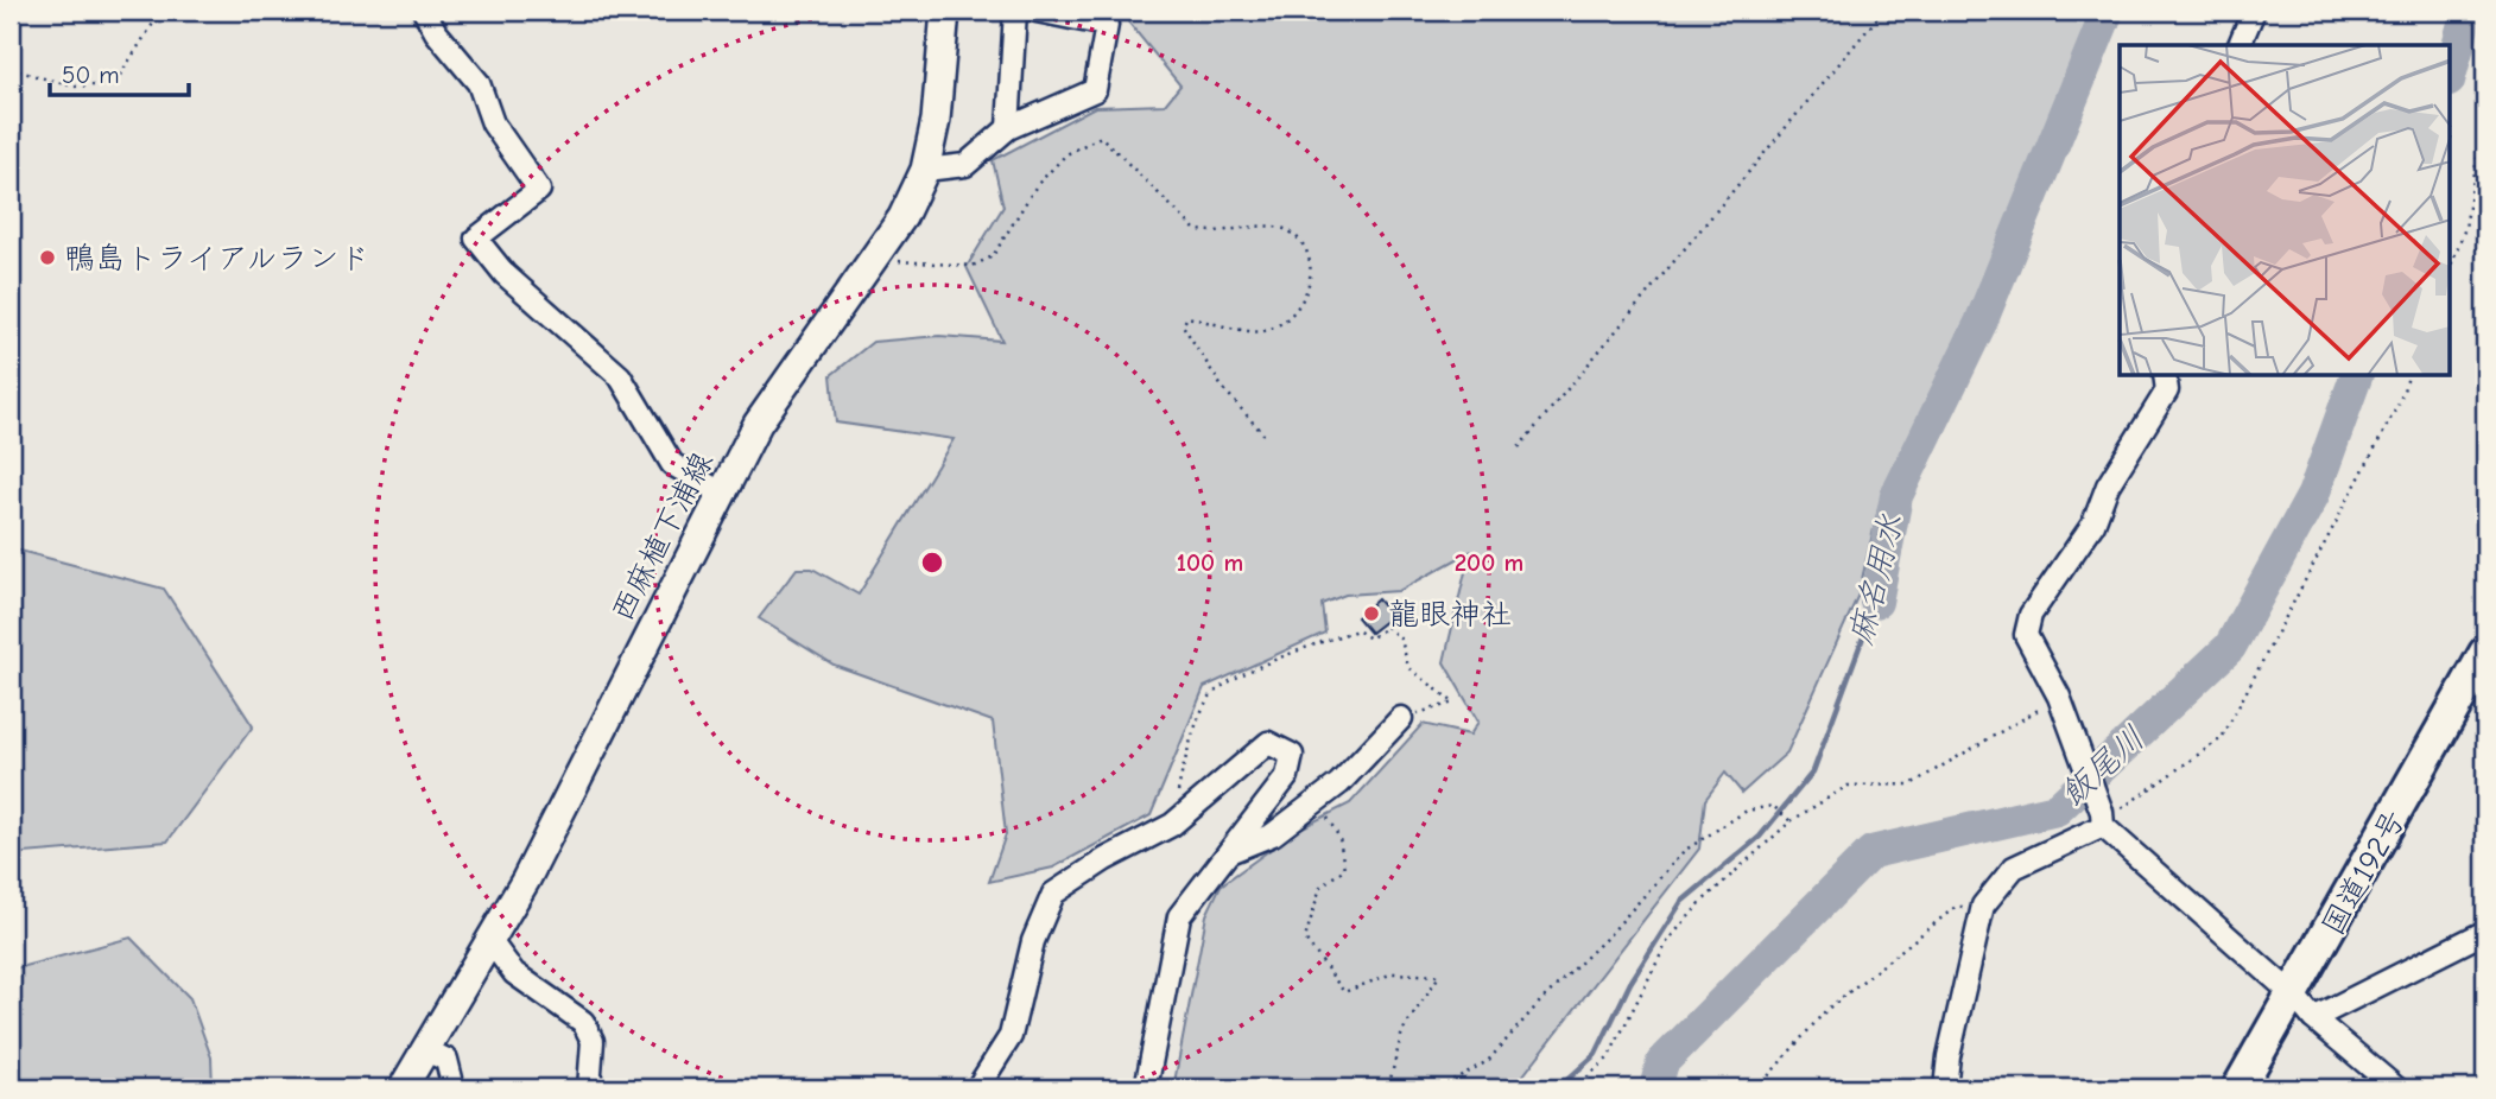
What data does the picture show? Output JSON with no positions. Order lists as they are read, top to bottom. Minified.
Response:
{"streets":{"highway":["国道192号"],"main road":["西麻植下浦線"]},"water":["麻名用水","飯尾川"],"places":["鴨島トライアルランド","龍眼神社"],"scale_bar":"50 m","rings":["100 m","200 m"]}
